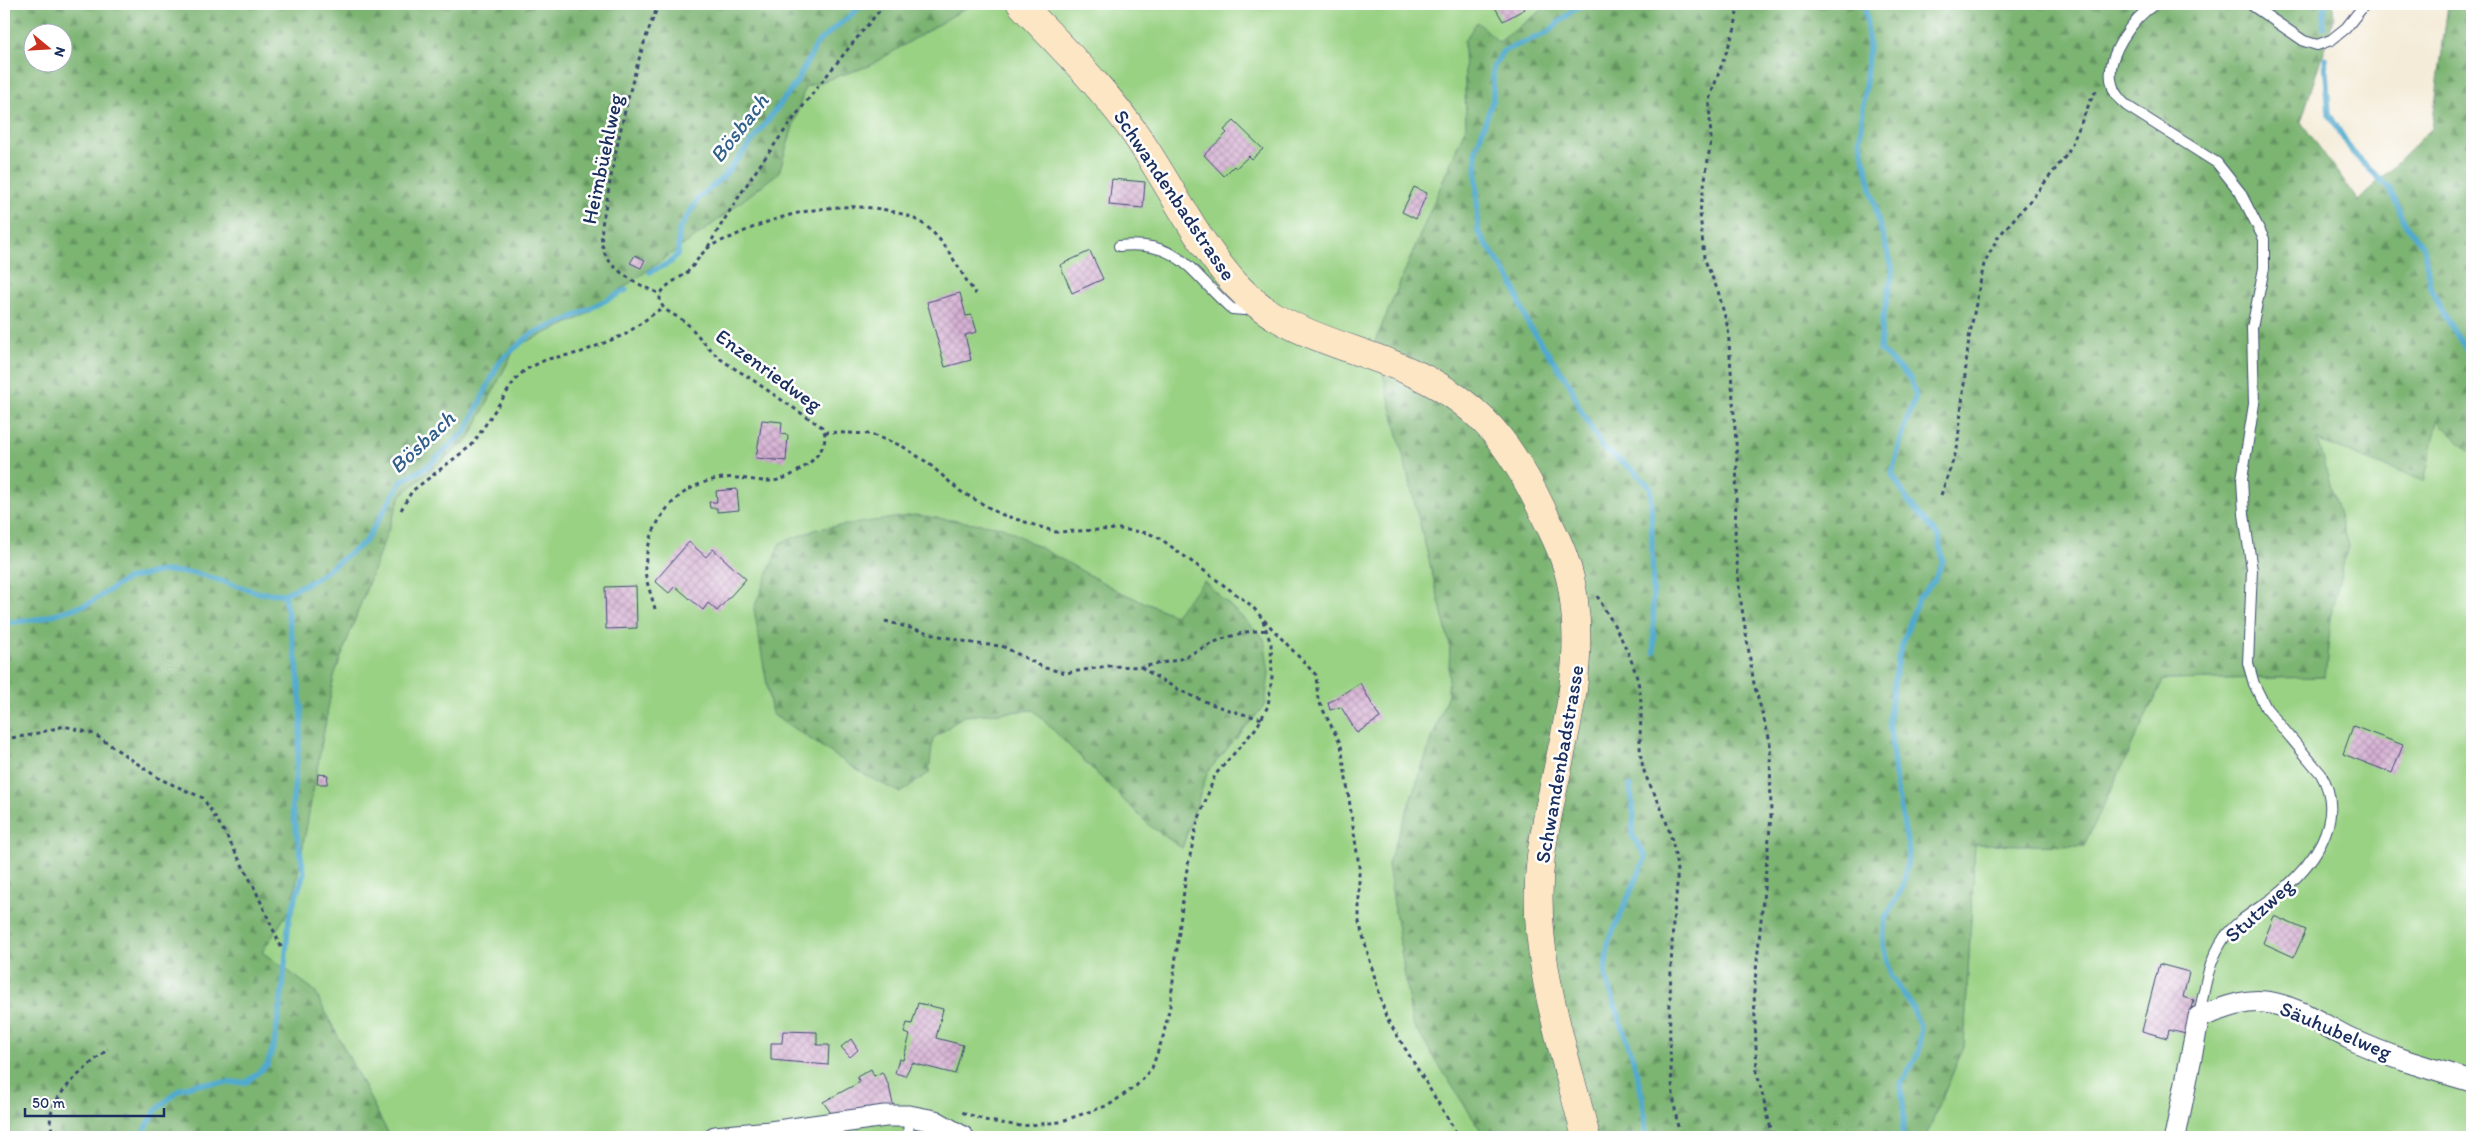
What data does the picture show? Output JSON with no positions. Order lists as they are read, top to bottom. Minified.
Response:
{"streets":{"street":["Schwandenbadstrasse","Stutzweg","Säuhubelweg"],"path":["Heimbüehlweg","Enzenriedweg"]},"crossings":[["Stutzweg","Säuhubelweg"]],"water":["Bösbach"],"scale_bar":"50 m","north":"right"}
